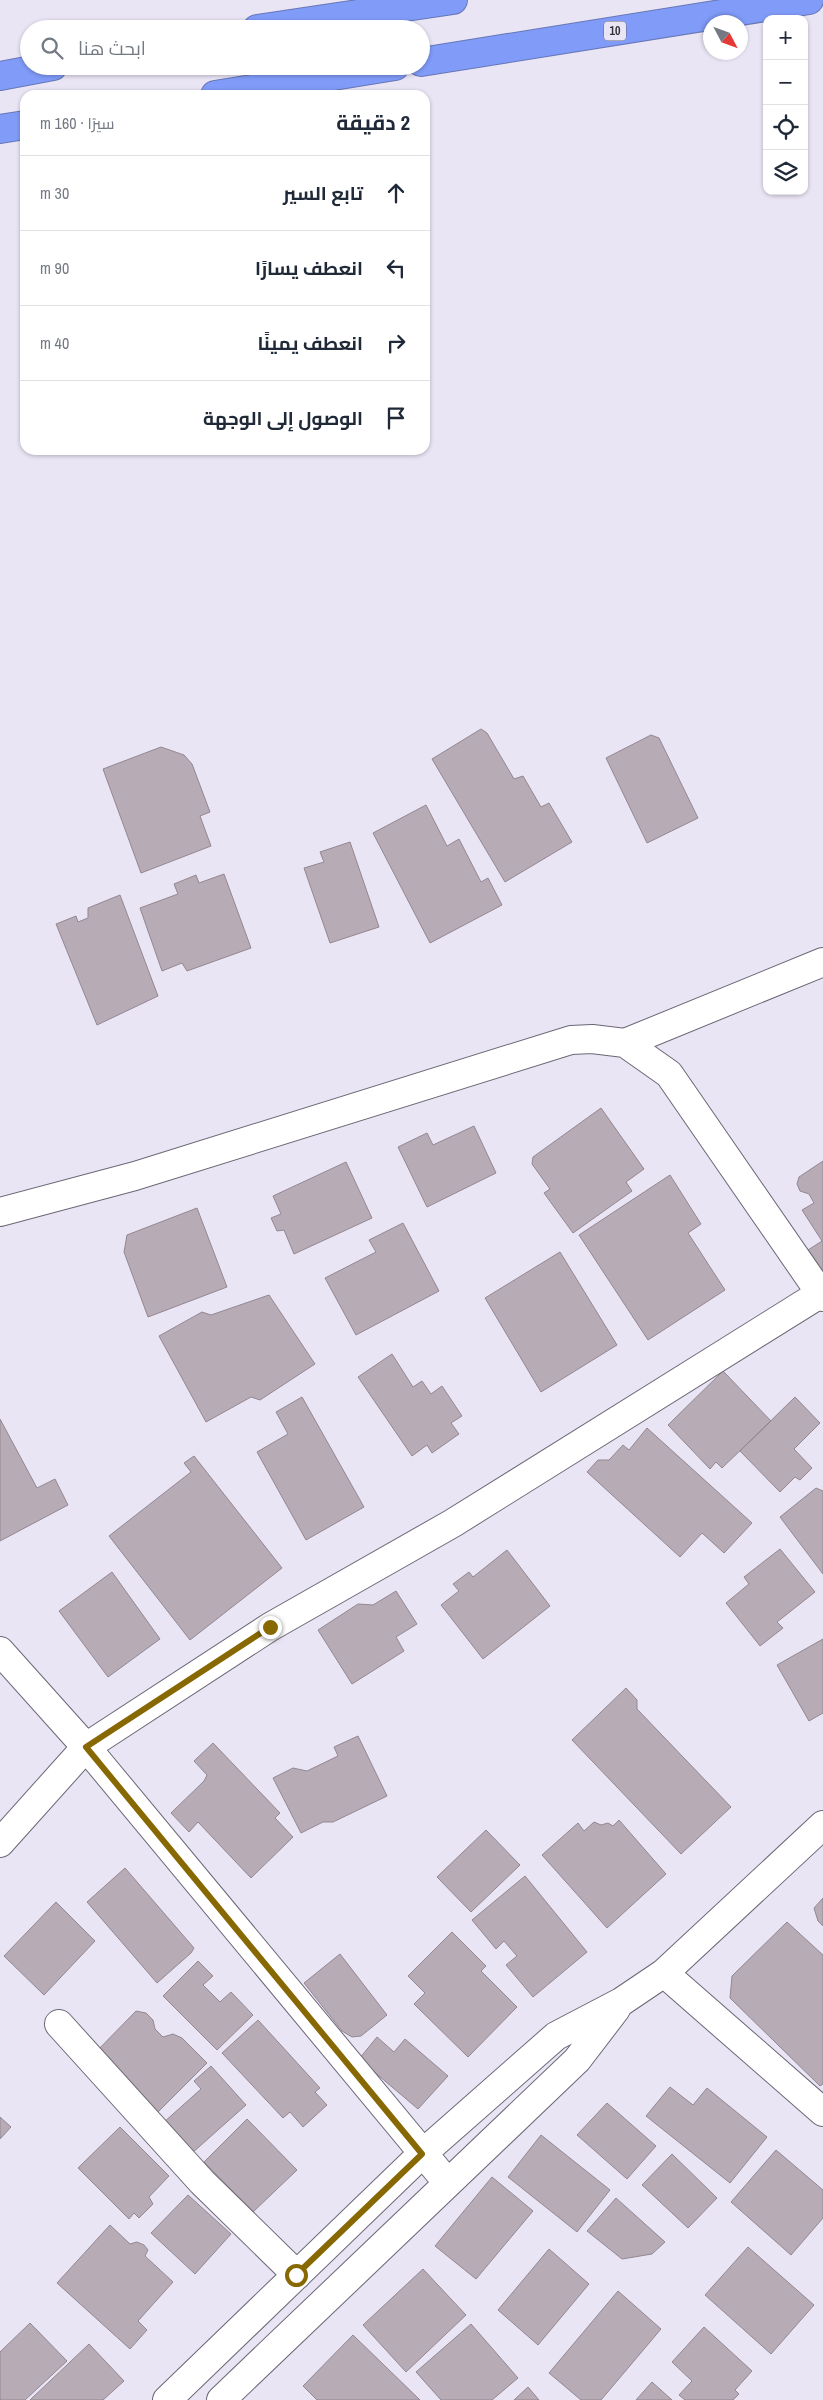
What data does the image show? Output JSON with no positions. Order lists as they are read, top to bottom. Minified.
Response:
{"streets":{"highway":["10"]},"north":"bottom right","page":{"map_buttons":["+","−"],"search":"ابحث هنا","heading":["2 دقيقة","سيرًا · 160 m"],"list":[["تابع السير","30 m"],["انعطف يسارًا","90 m"],["انعطف يمينًا","40 m"],"الوصول إلى الوجهة"]}}
